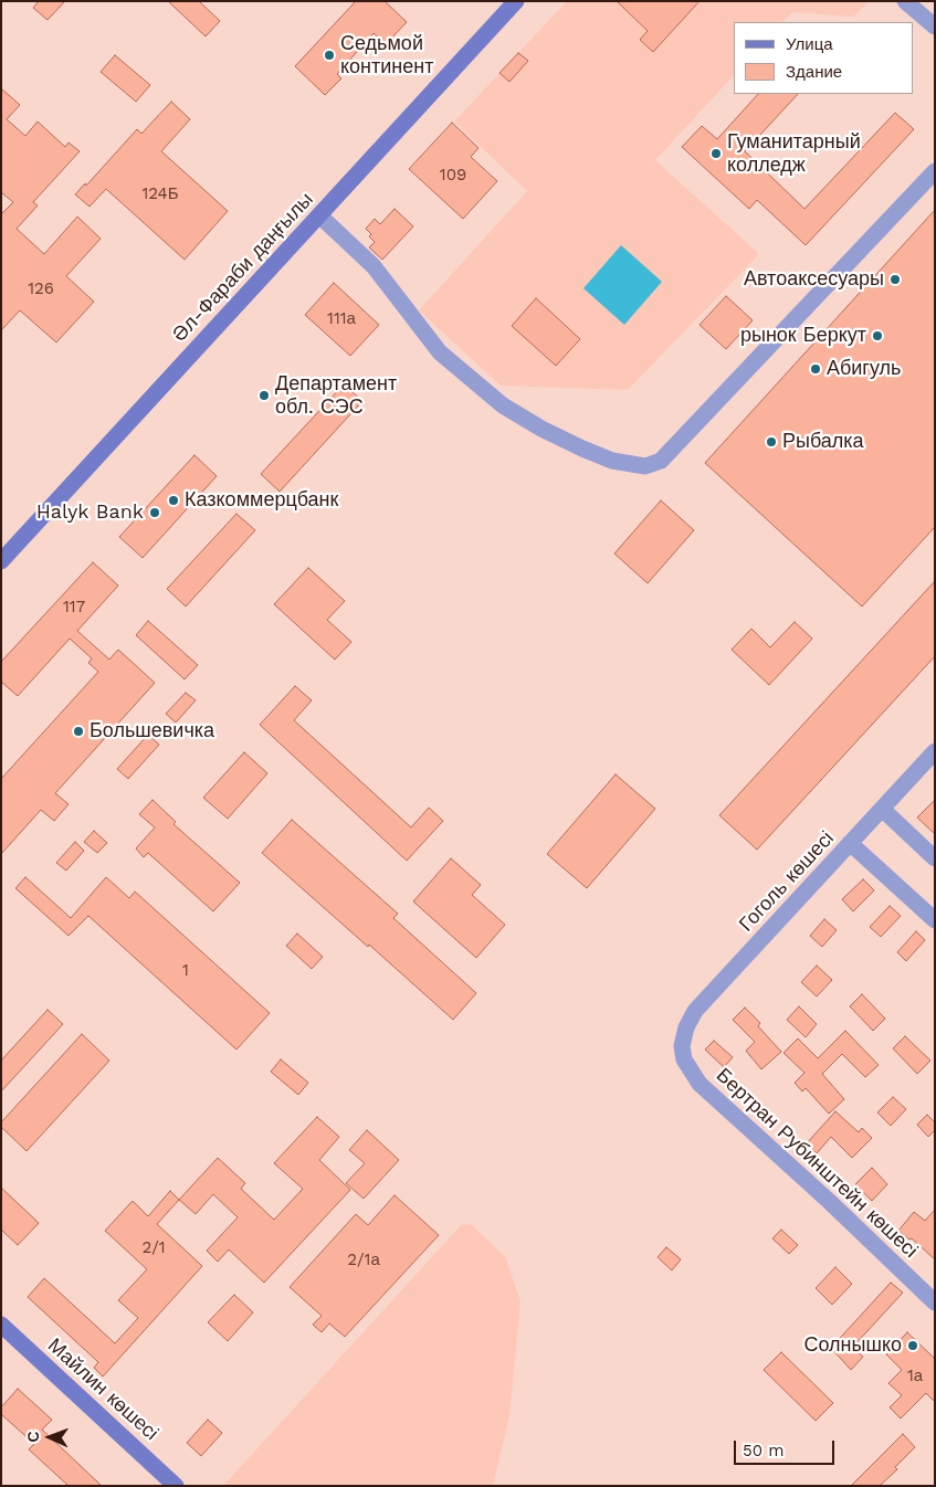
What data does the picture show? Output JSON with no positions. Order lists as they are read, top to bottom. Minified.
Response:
{"streets":{"main road":["Әл-Фараби даңғылы","Майлин көшесі"],"street":["Гоголь көшесі","Бертран Рубинштейн көшесі"]},"crossings":[["Гоголь көшесі","Бертран Рубинштейн көшесі"]],"places":["Седьмой континент","Гуманитарный колледж","Автоаксесуары","рынок Беркут","Абигуль","Департамент обл. СЭС","Рыбалка","Казкоммерцбанк","Halyk Bank","Большевичка","Солнышко"],"house_numbers":["109","124Б","126","111а","117","1","2/1","2/1а","1а"],"legend":["Улица","Здание"],"scale_bar":"50 m","north":"left"}
